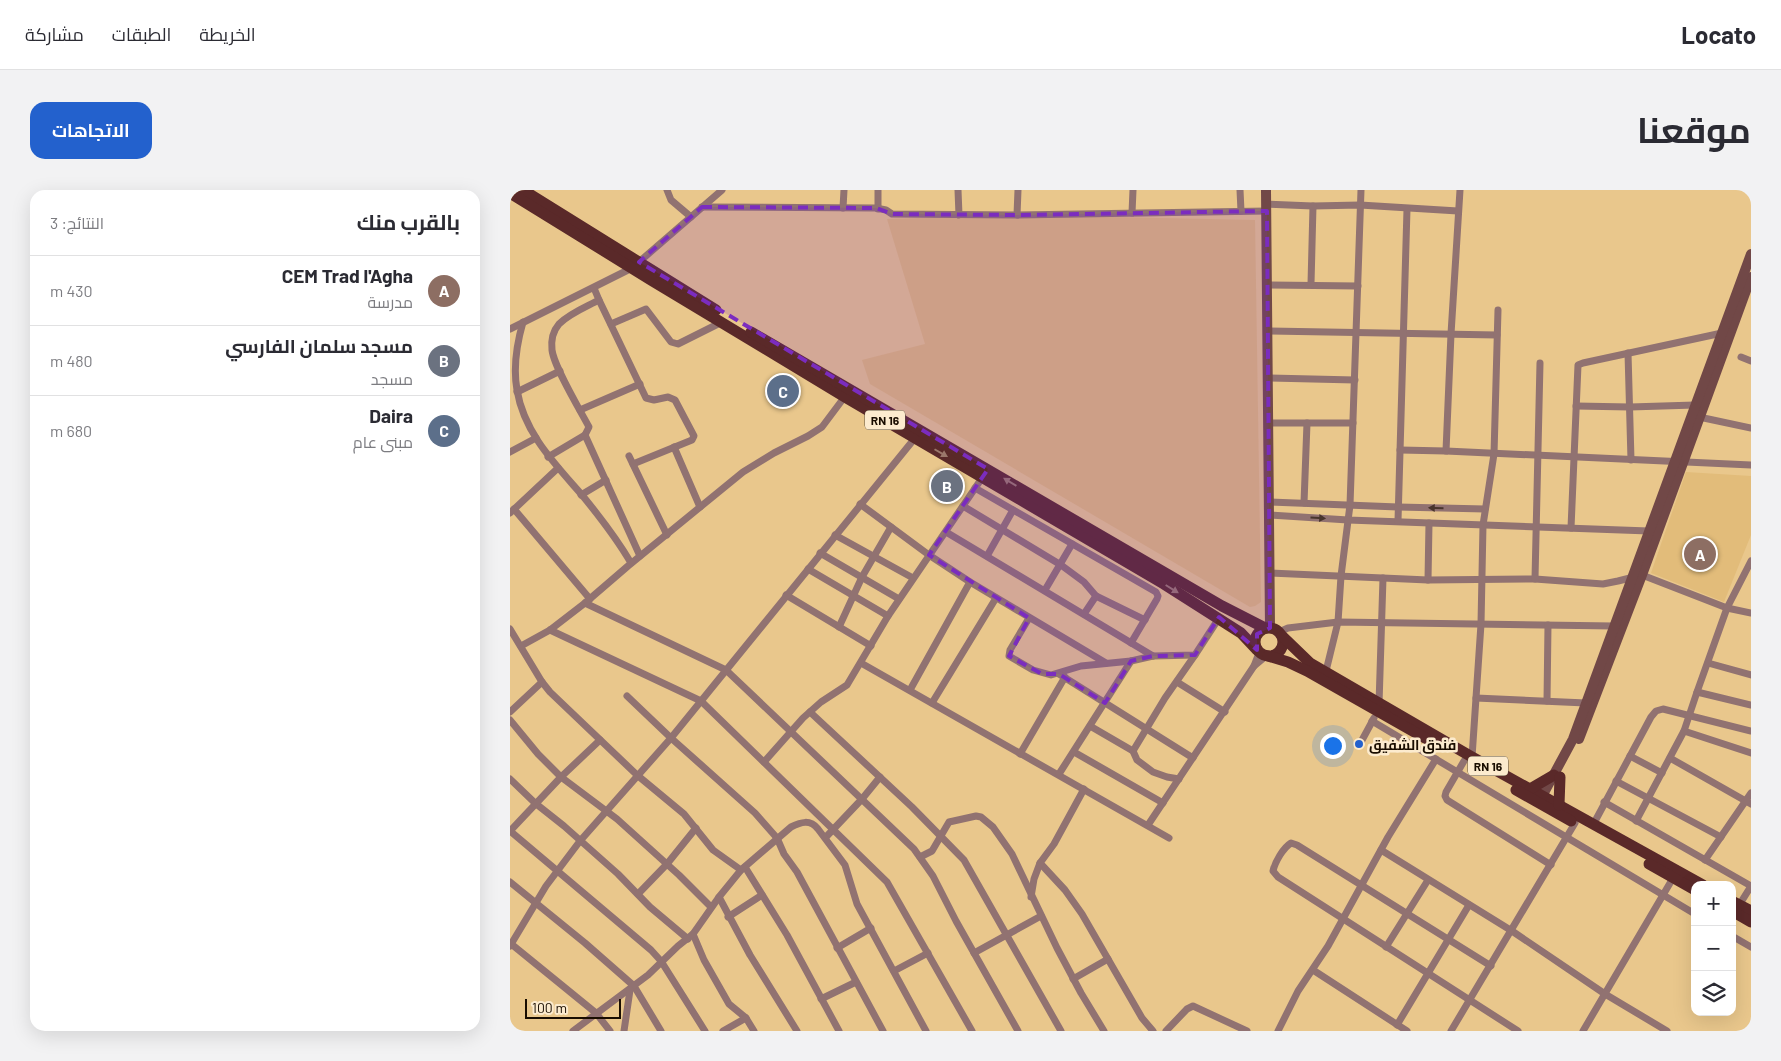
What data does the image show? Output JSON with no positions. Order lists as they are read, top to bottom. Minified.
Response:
{"streets":{"main road":["RN 16"]},"places":["فندق الشفيق"],"scale_bar":"100 m","page":{"header":"Locato","nav":["الخريطة","الطبقات","مشاركة"],"title":"موقعنا","buttons":"الاتجاهات","heading":["بالقرب منك","النتائج: 3"],"list":[{"mark":"A","name":"CEM Trad l'Agha","note":"مدرسة","value":"430 m"},{"mark":"B","name":"مسجد سلمان الفارسي","note":"مسجد","value":"480 m"},{"mark":"C","name":"Daira","note":"مبنى عام","value":"680 m"}],"pins":["C","B","A"],"map_buttons":["+","−"],"scale":"100 m"}}
